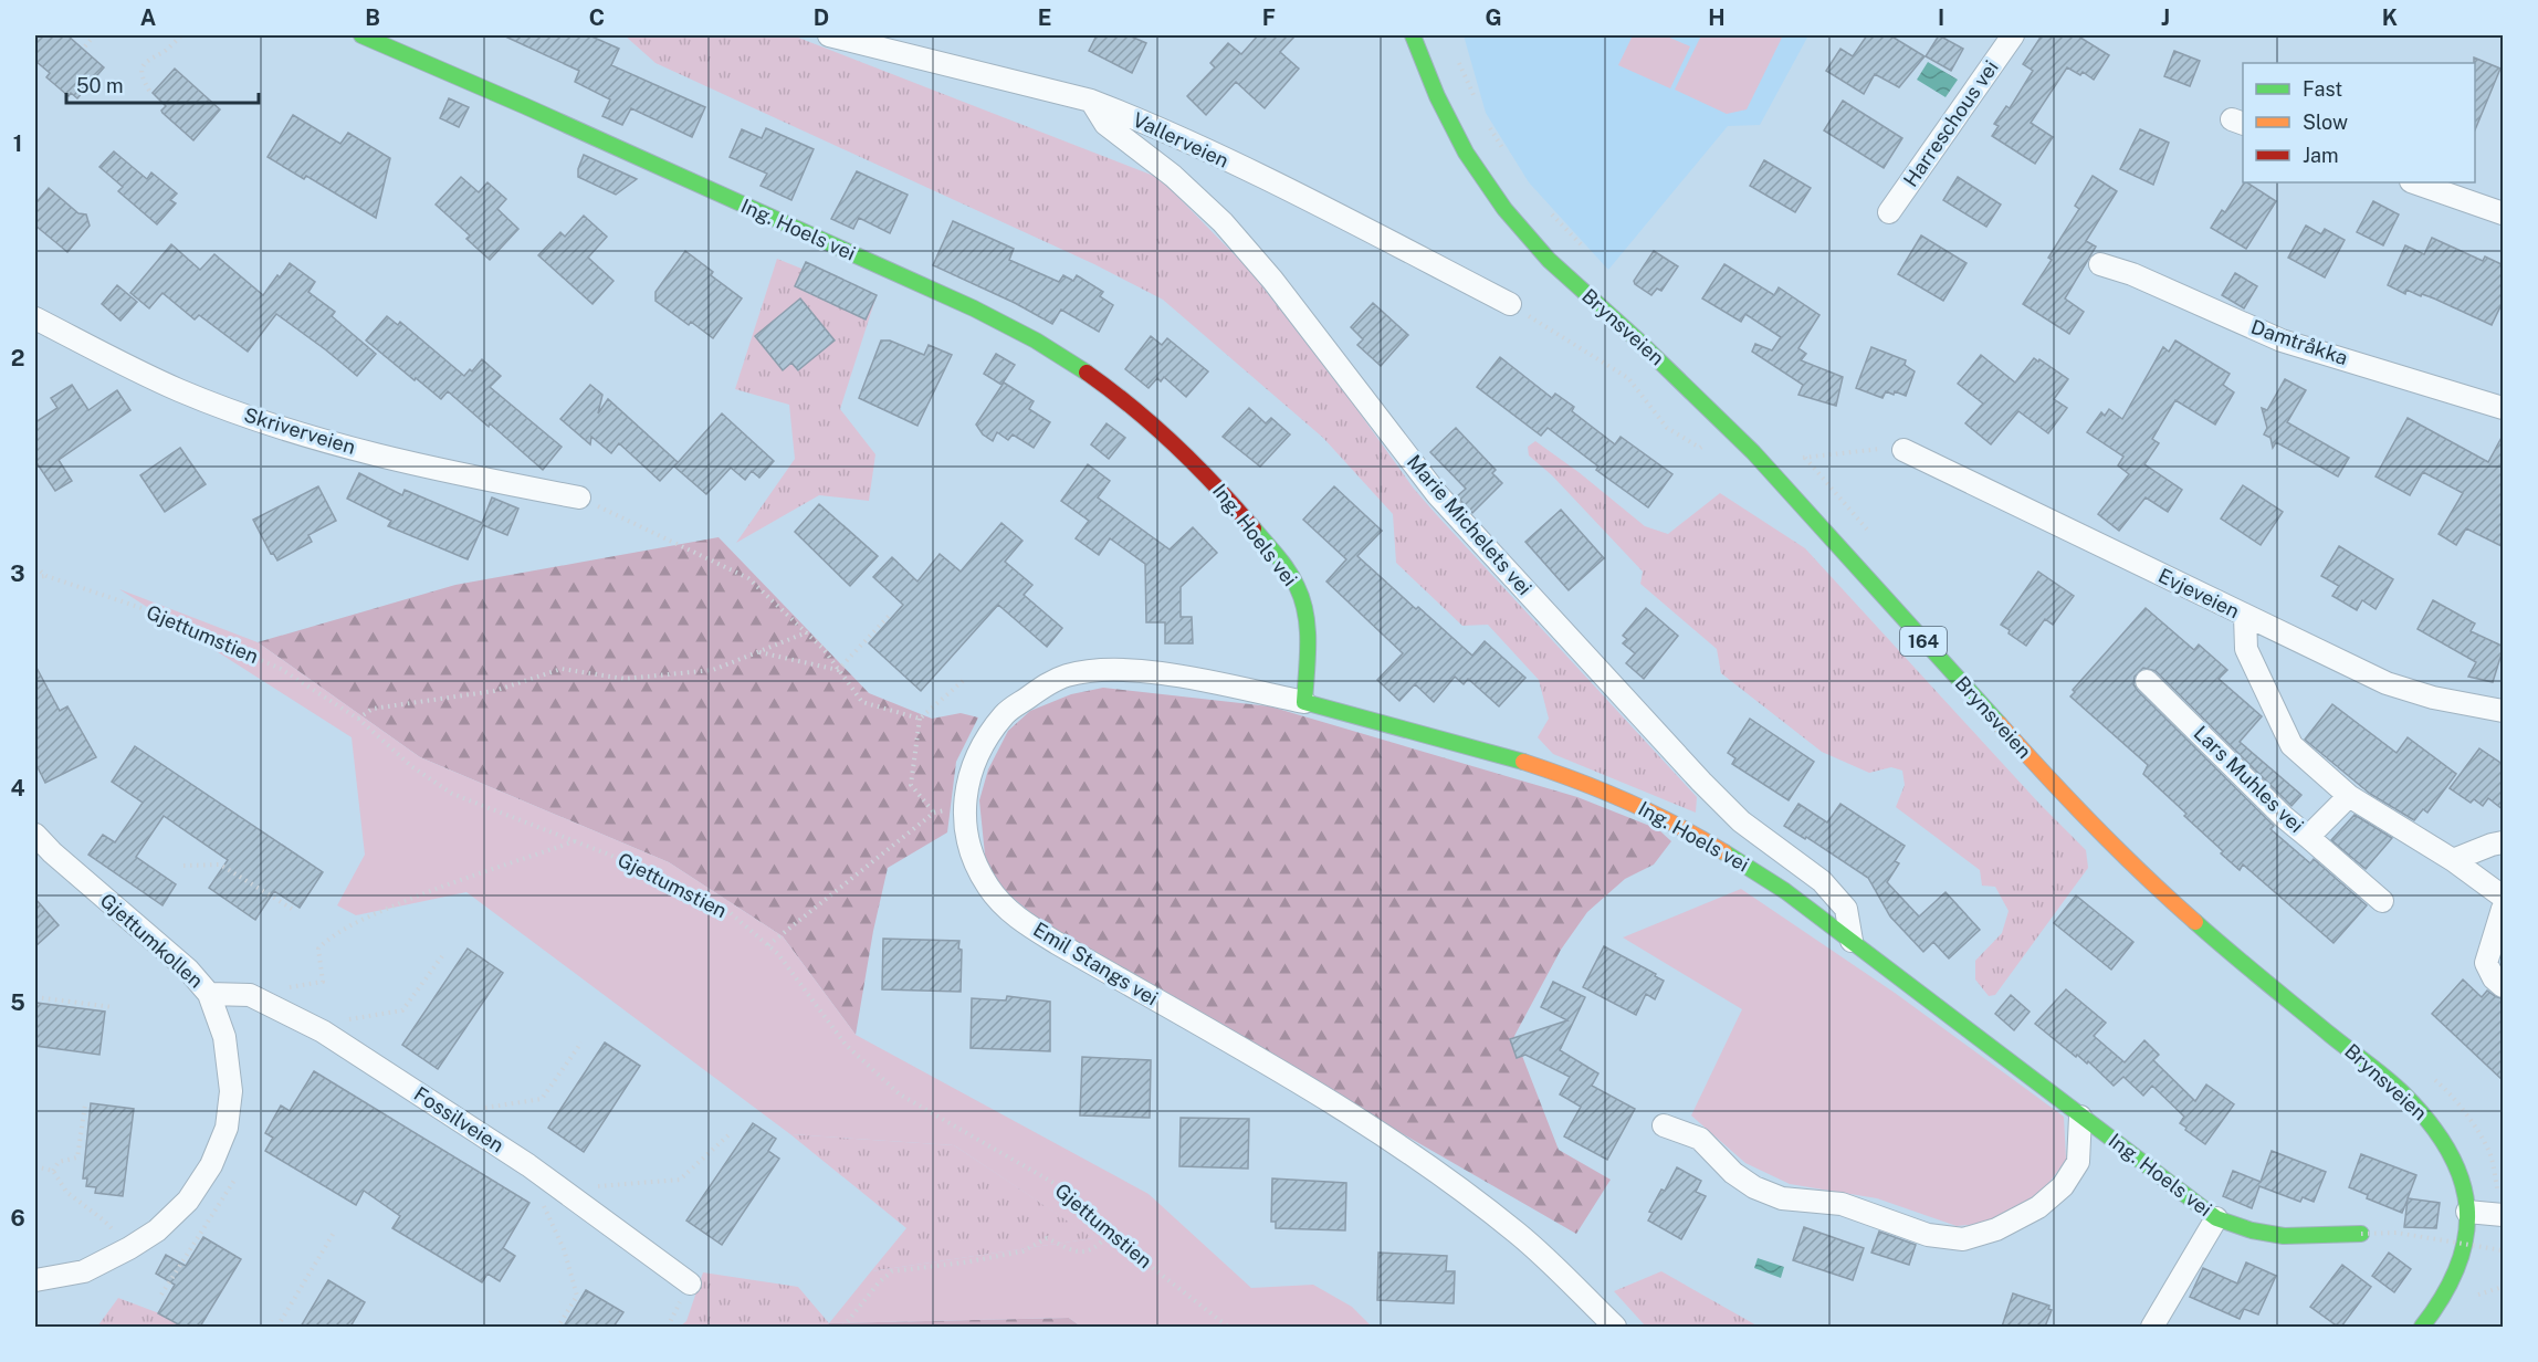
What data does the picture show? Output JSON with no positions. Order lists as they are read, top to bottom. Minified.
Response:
{"streets":{"street":["Harreschous vei","Vallerveien","Ing. Hoels vei","Brynsveien","Damtråkka","Skriverveien","Marie Michelets vei","Evjeveien","164","Lars Muhles vei","Gjettumkollen","Emil Stangs vei","Fossilveien"],"path":["Gjettumstien"]},"crossings":[["Vallerveien","Marie Michelets vei"],["Ing. Hoels vei","Marie Michelets vei"],["Ing. Hoels vei","Emil Stangs vei"],["Gjettumkollen","Fossilveien"]],"legend":["Fast","Slow","Jam"],"scale_bar":"50 m","grid":{"columns":["A","B","C","D","E","F","G","H","I","J","K"],"rows":["1","2","3","4","5","6"]}}
